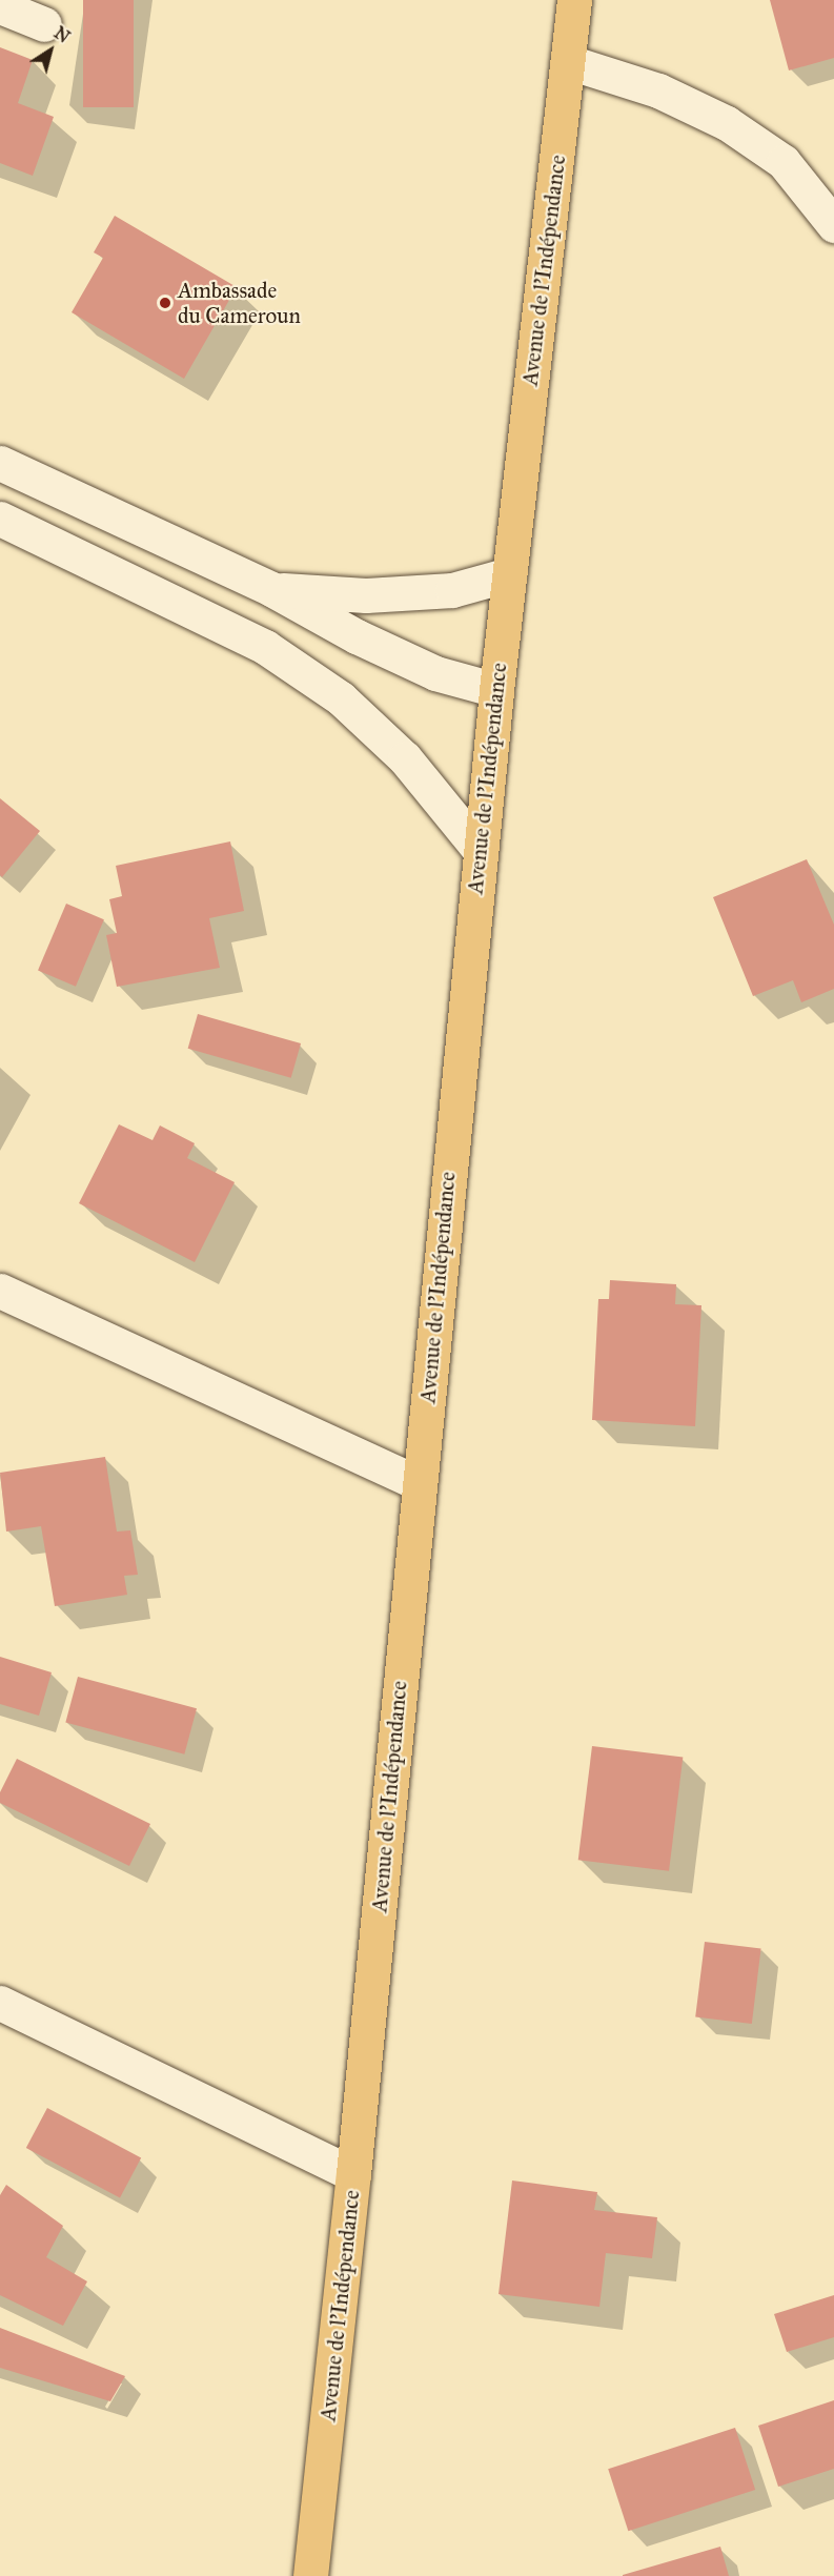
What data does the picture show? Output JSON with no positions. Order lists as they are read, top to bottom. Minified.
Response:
{"streets":{"main road":["Avenue de l'Indépendance"]},"places":["Ambassade du Cameroun"],"north":"top right"}
